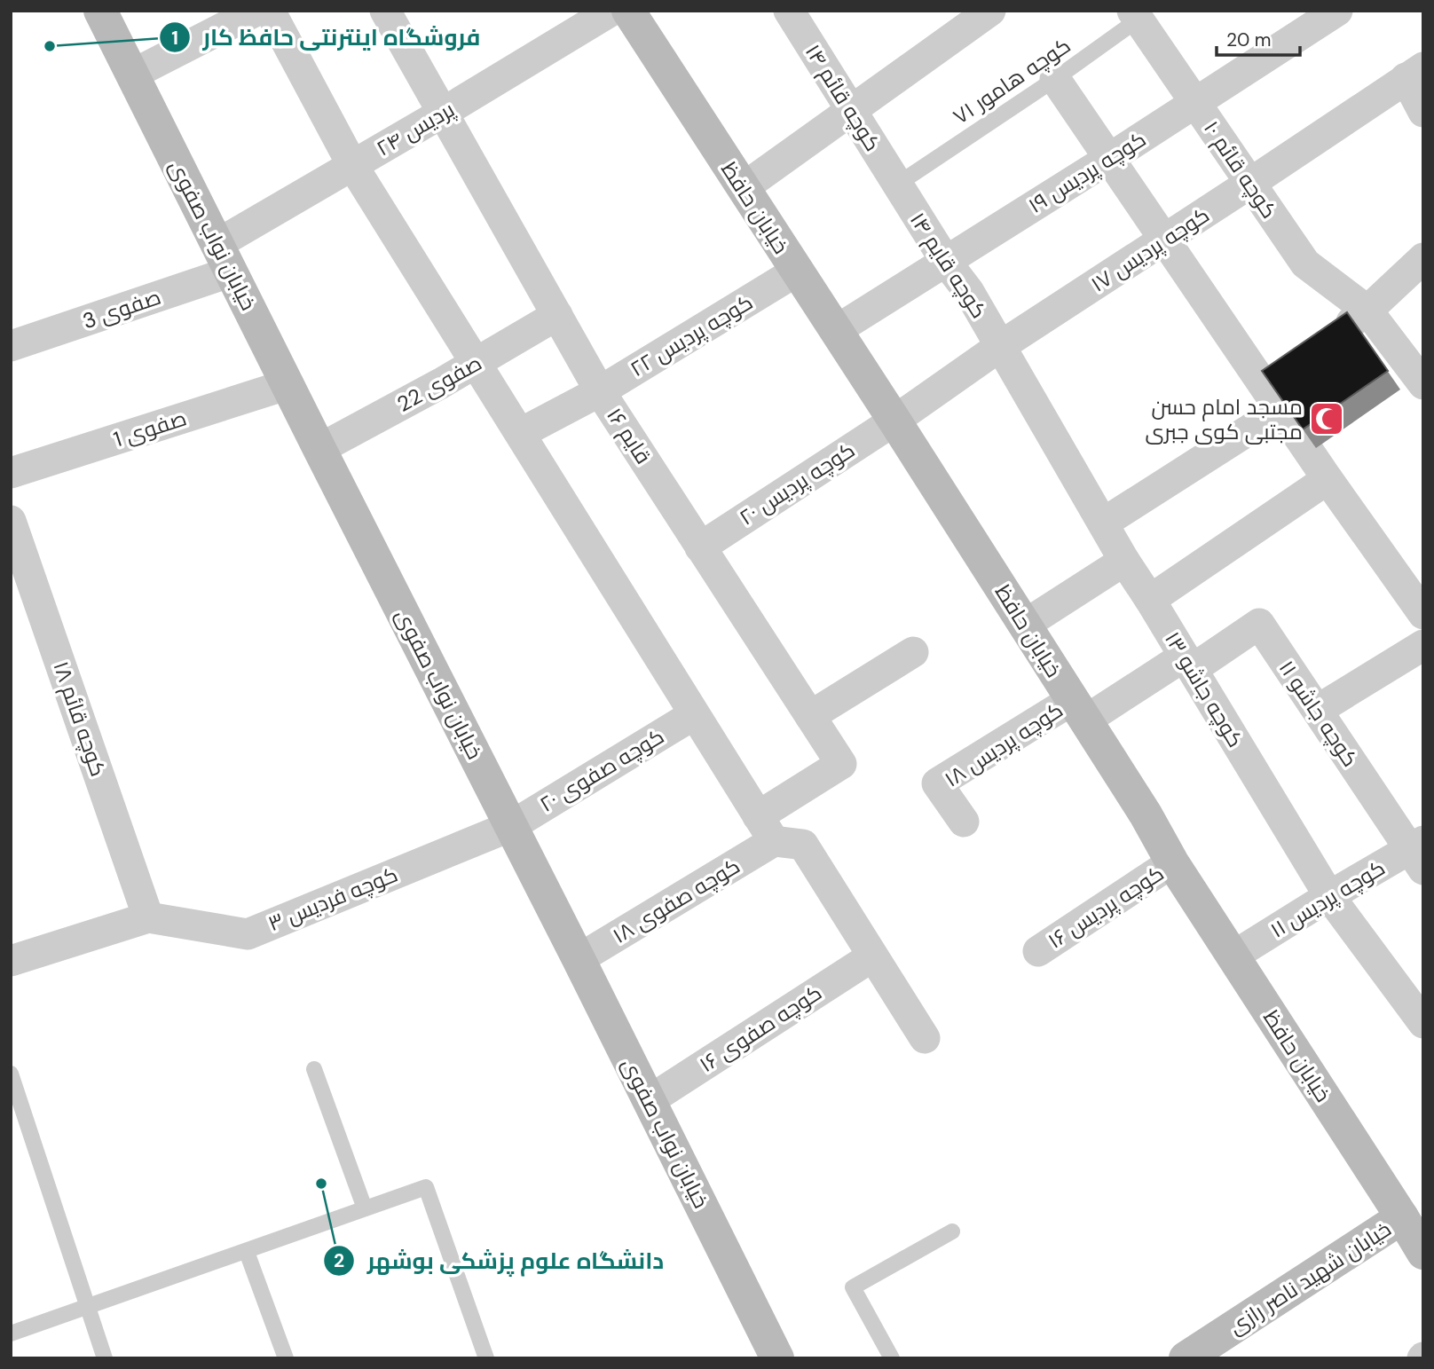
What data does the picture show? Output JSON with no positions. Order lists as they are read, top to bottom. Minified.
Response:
{"streets":{"street":["کوچه قائم ۱۴","پردیس ۲۴","کوچه قائم ۱۰","کوچه پردیس ۱۹","خیابان حافظ","خیابان نواب صفوی","کوچه پردیس ۱۷","کوچه قایم ۱۴","صفوی 3","کوچه پردیس ۲۲","صفوی 22","صفوی 1","قایم ۱۶","کوچه پردیس ۲۰","کوچه جاشو ۱۳","کوچه جاشو ۱۱","کوچه قائم ۱۸","کوچه پردیس ۱۸","کوچه صفوی ۲۰","کوچه فردیس ۳","کوچه پردیس ۱۱","کوچه صفوی ۱۸","کوچه پردیس ۱۶","کوچه صفوی ۱۶","خیابان شهید ناصر رازی"],"lane":["کوچه هامور ۷۱"]},"crossings":[["کوچه هامور ۷۱","کوچه قائم ۱۴"],["کوچه هامور ۷۱","کوچه قائم ۱۰"],["کوچه هامور ۷۱","کوچه قایم ۱۴"],["کوچه قائم ۱۴","کوچه قایم ۱۴"],["پردیس ۲۴","خیابان نواب صفوی"],["پردیس ۲۴","صفوی 3"],["پردیس ۲۴","قایم ۱۶"],["کوچه قائم ۱۰","کوچه پردیس ۱۹"],["کوچه قائم ۱۰","کوچه پردیس ۱۷"],["کوچه پردیس ۱۹","خیابان حافظ"],["کوچه پردیس ۱۹","کوچه قایم ۱۴"],["خیابان حافظ","کوچه پردیس ۱۷"],["خیابان حافظ","کوچه پردیس ۲۲"],["خیابان حافظ","کوچه پردیس ۲۰"],["خیابان حافظ","کوچه پردیس ۱۸"],["خیابان حافظ","کوچه پردیس ۱۱"],["خیابان حافظ","کوچه پردیس ۱۶"],["خیابان حافظ","خیابان شهید ناصر رازی"],["خیابان نواب صفوی","صفوی 3"],["خیابان نواب صفوی","صفوی 22"],["خیابان نواب صفوی","صفوی 1"],["خیابان نواب صفوی","کوچه صفوی ۲۰"],["خیابان نواب صفوی","کوچه فردیس ۳"],["خیابان نواب صفوی","کوچه صفوی ۱۸"],["خیابان نواب صفوی","کوچه صفوی ۱۶"],["کوچه پردیس ۱۷","کوچه قایم ۱۴"],["کوچه پردیس ۱۷","کوچه پردیس ۲۰"],["کوچه پردیس ۱۷","کوچه جاشو ۱۳"],["کوچه قایم ۱۴","کوچه جاشو ۱۳"],["کوچه پردیس ۲۲","قایم ۱۶"],["صفوی 22","قایم ۱۶"],["قایم ۱۶","کوچه پردیس ۲۰"],["قایم ۱۶","کوچه صفوی ۱۸"],["کوچه جاشو ۱۳","کوچه جاشو ۱۱"],["کوچه جاشو ۱۳","کوچه پردیس ۱۱"],["کوچه جاشو ۱۱","کوچه پردیس ۱۱"],["کوچه قائم ۱۸","کوچه فردیس ۳"],["کوچه صفوی ۲۰","کوچه فردیس ۳"]],"places":{"other":["فروشگاه اینترنتی حافظ کار","دانشگاه علوم پزشکی بوشهر"],"mosque":["مسجد امام حسن مجتبی کوی جبری"]},"scale_bar":"20 m"}
